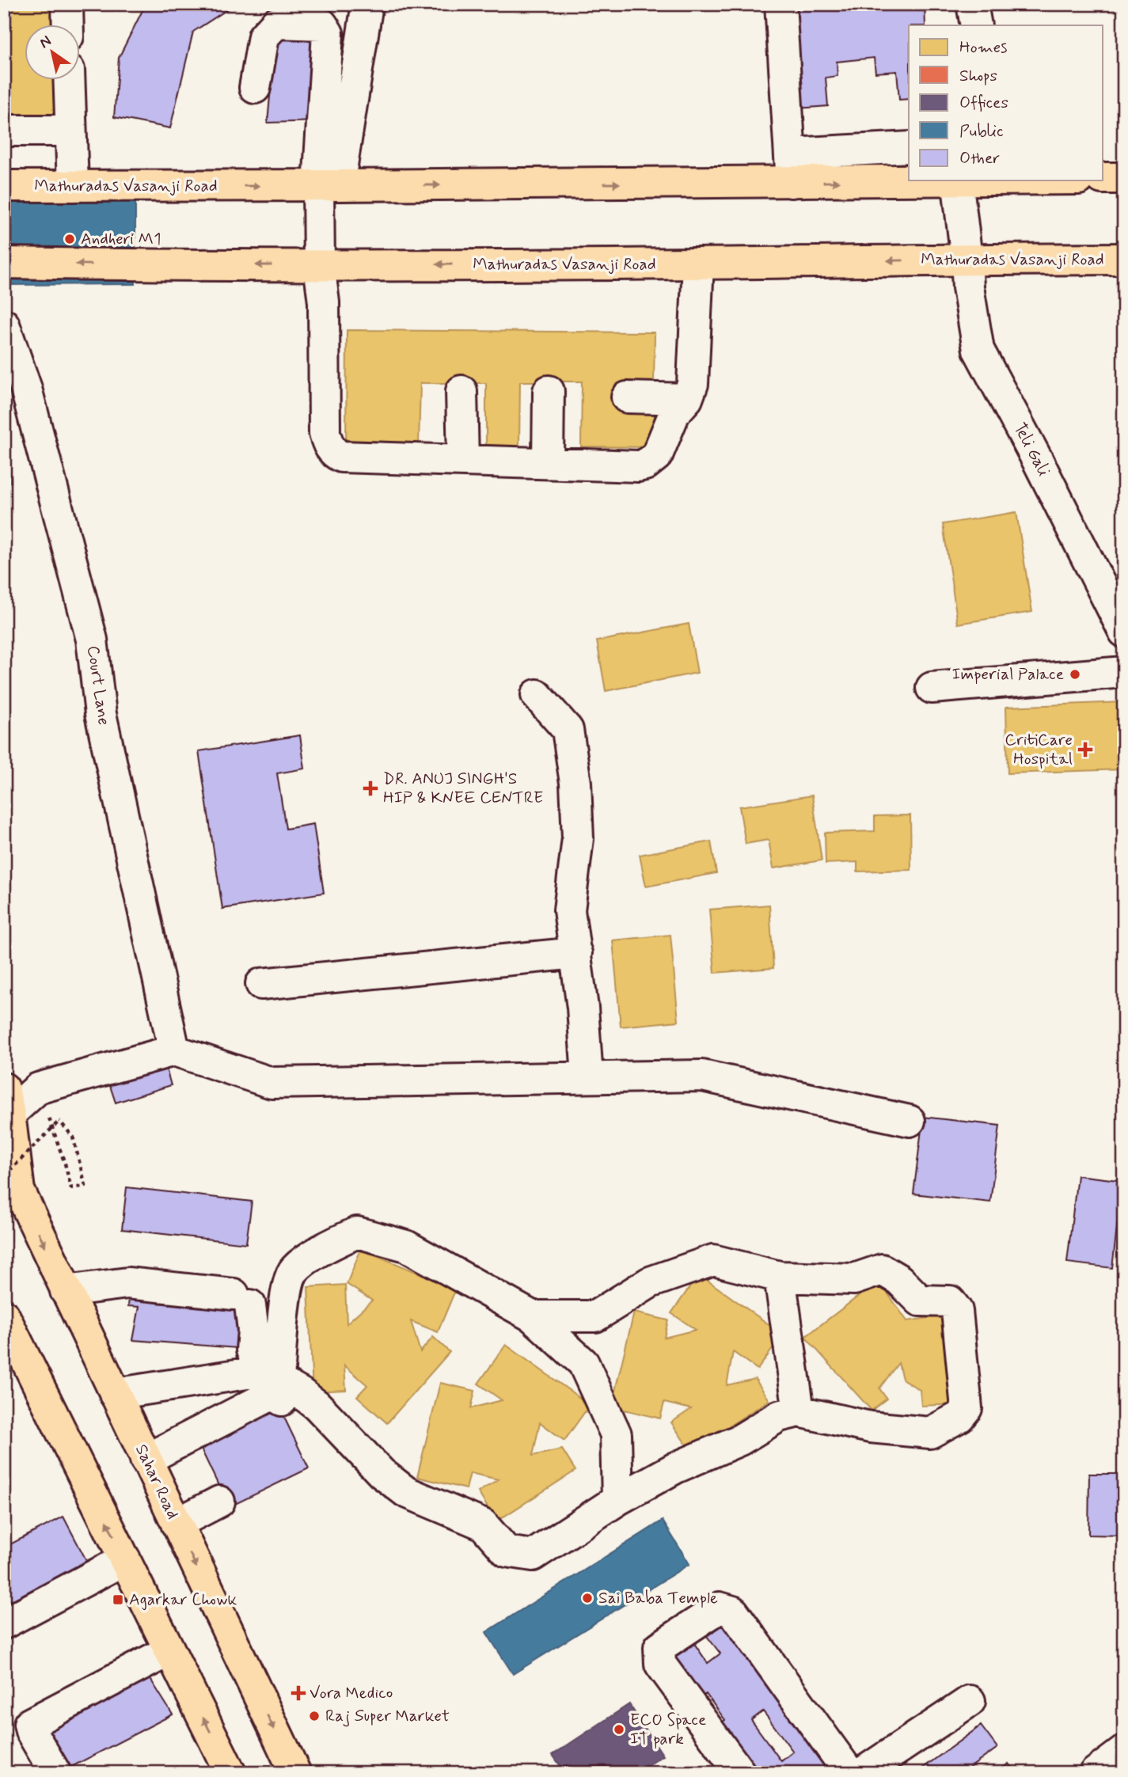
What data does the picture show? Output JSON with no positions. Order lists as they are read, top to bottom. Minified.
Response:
{"streets":{"main road":["Mathuradas Vasanji Road","Sahar Road"],"street":["Teli Gali","Court Lane"]},"crossings":[["Mathuradas Vasanji Road","Teli Gali"]],"places":{"other":["Andheri M1","Imperial Palace","Sai Baba Temple","Raj Super Market","ECO Space IT park"],"health":["CritiCare Hospital","DR. ANUJ SINGH'S HIP & KNEE CENTRE","Vora Medico"],"transit":["Agarkar Chowk"]},"legend":["Homes","Shops","Offices","Public","Other"],"north":"top left"}
